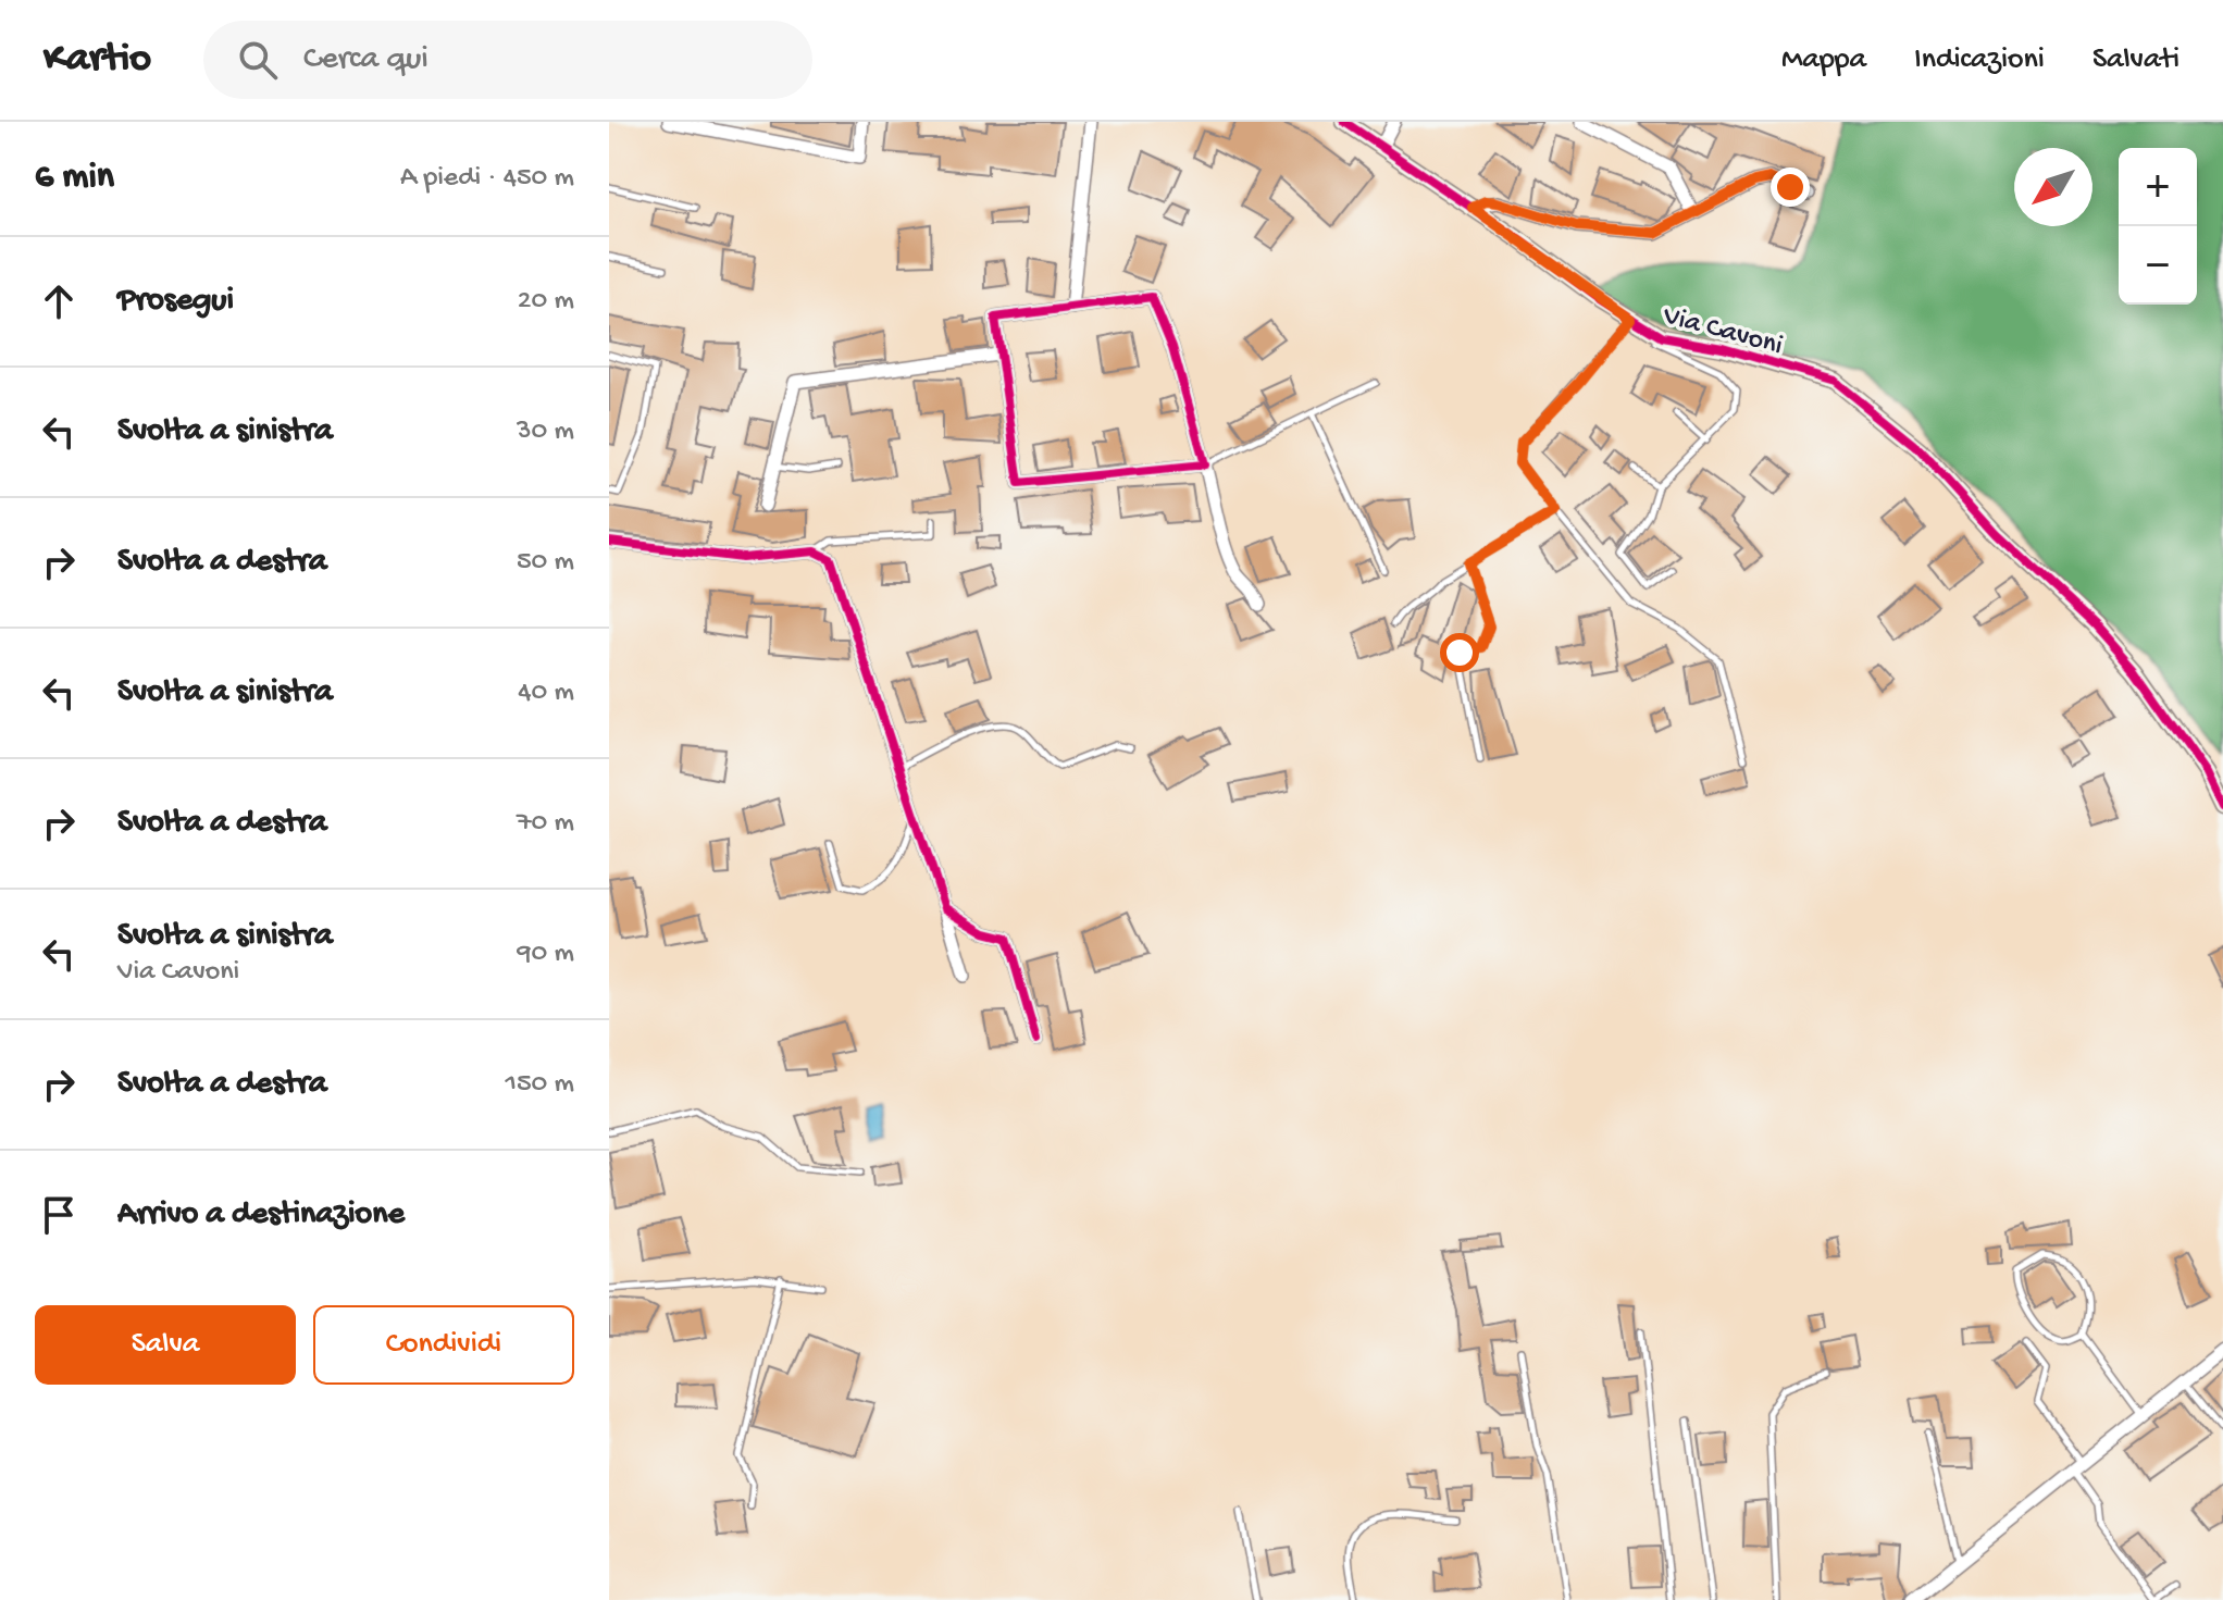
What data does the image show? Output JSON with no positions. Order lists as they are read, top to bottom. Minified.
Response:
{"streets":{"street":["Via Cavoni"]},"north":"bottom left","page":{"header":"Kartio","search":"Cerca qui","nav":["Mappa","Indicazioni","Salvati"],"heading":["6 min","A piedi · 450 m"],"map_buttons":["+","−"],"list":[["Prosegui","20 m"],["Svolta a sinistra","30 m"],["Svolta a destra","50 m"],["Svolta a sinistra","40 m"],["Svolta a destra","70 m"],["Svolta a sinistra","Via Cavoni","90 m"],["Svolta a destra","150 m"],"Arrivo a destinazione"],"buttons":["Salva","Condividi"]}}
